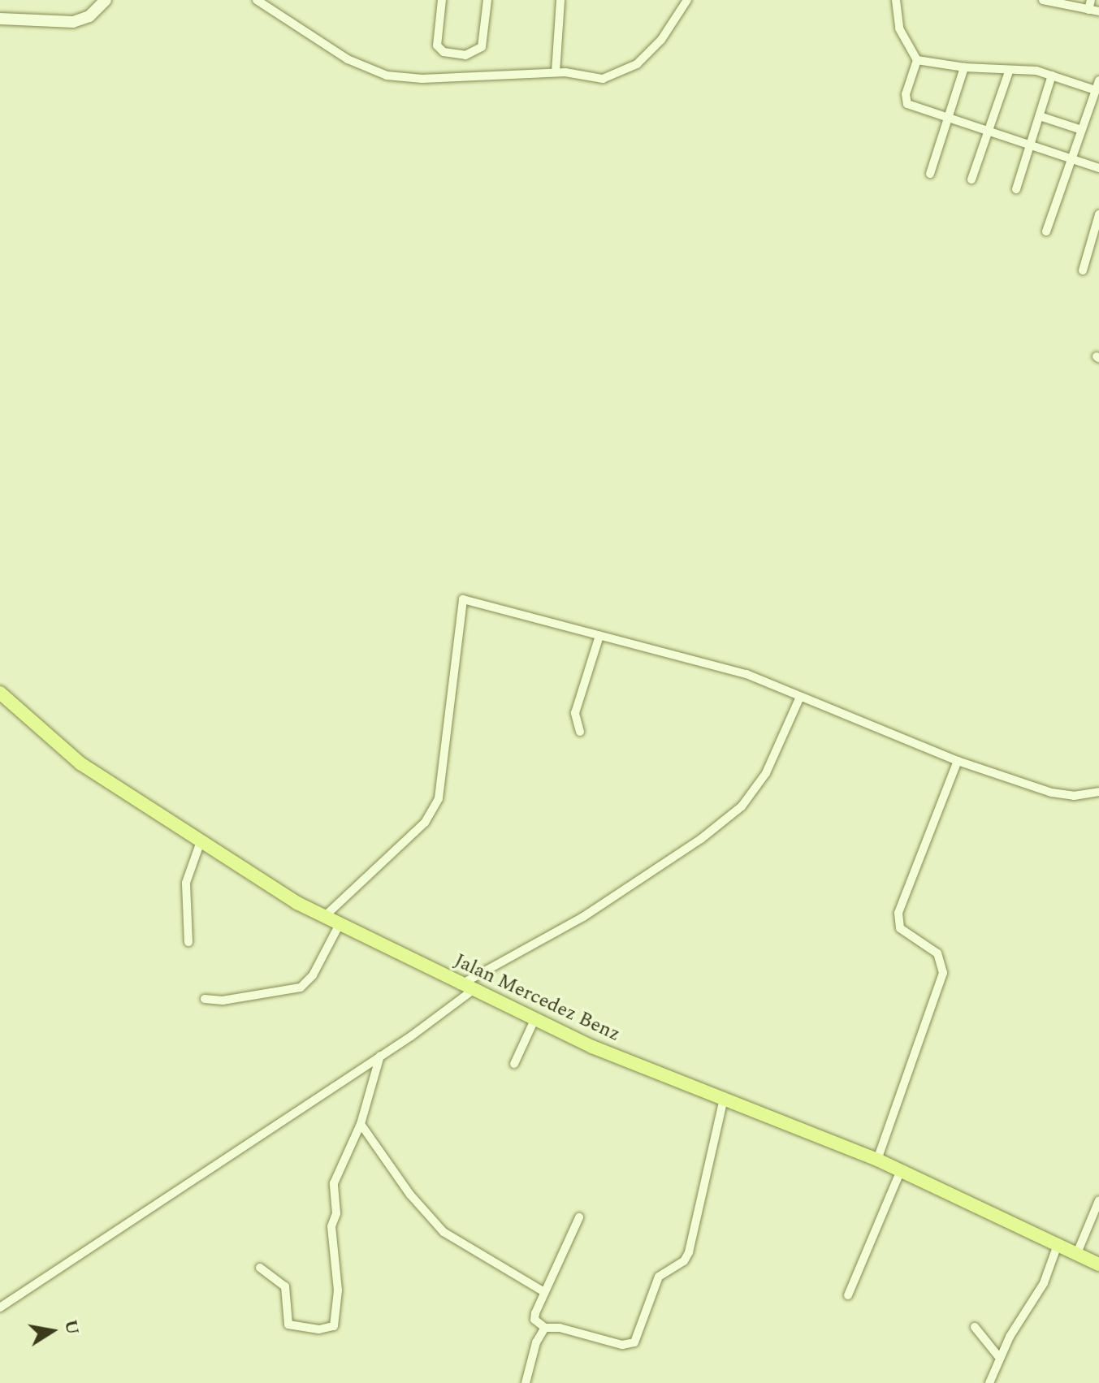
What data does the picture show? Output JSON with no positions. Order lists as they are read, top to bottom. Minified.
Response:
{"streets":{"main road":["Jalan Mercedez Benz"]},"north":"right"}
